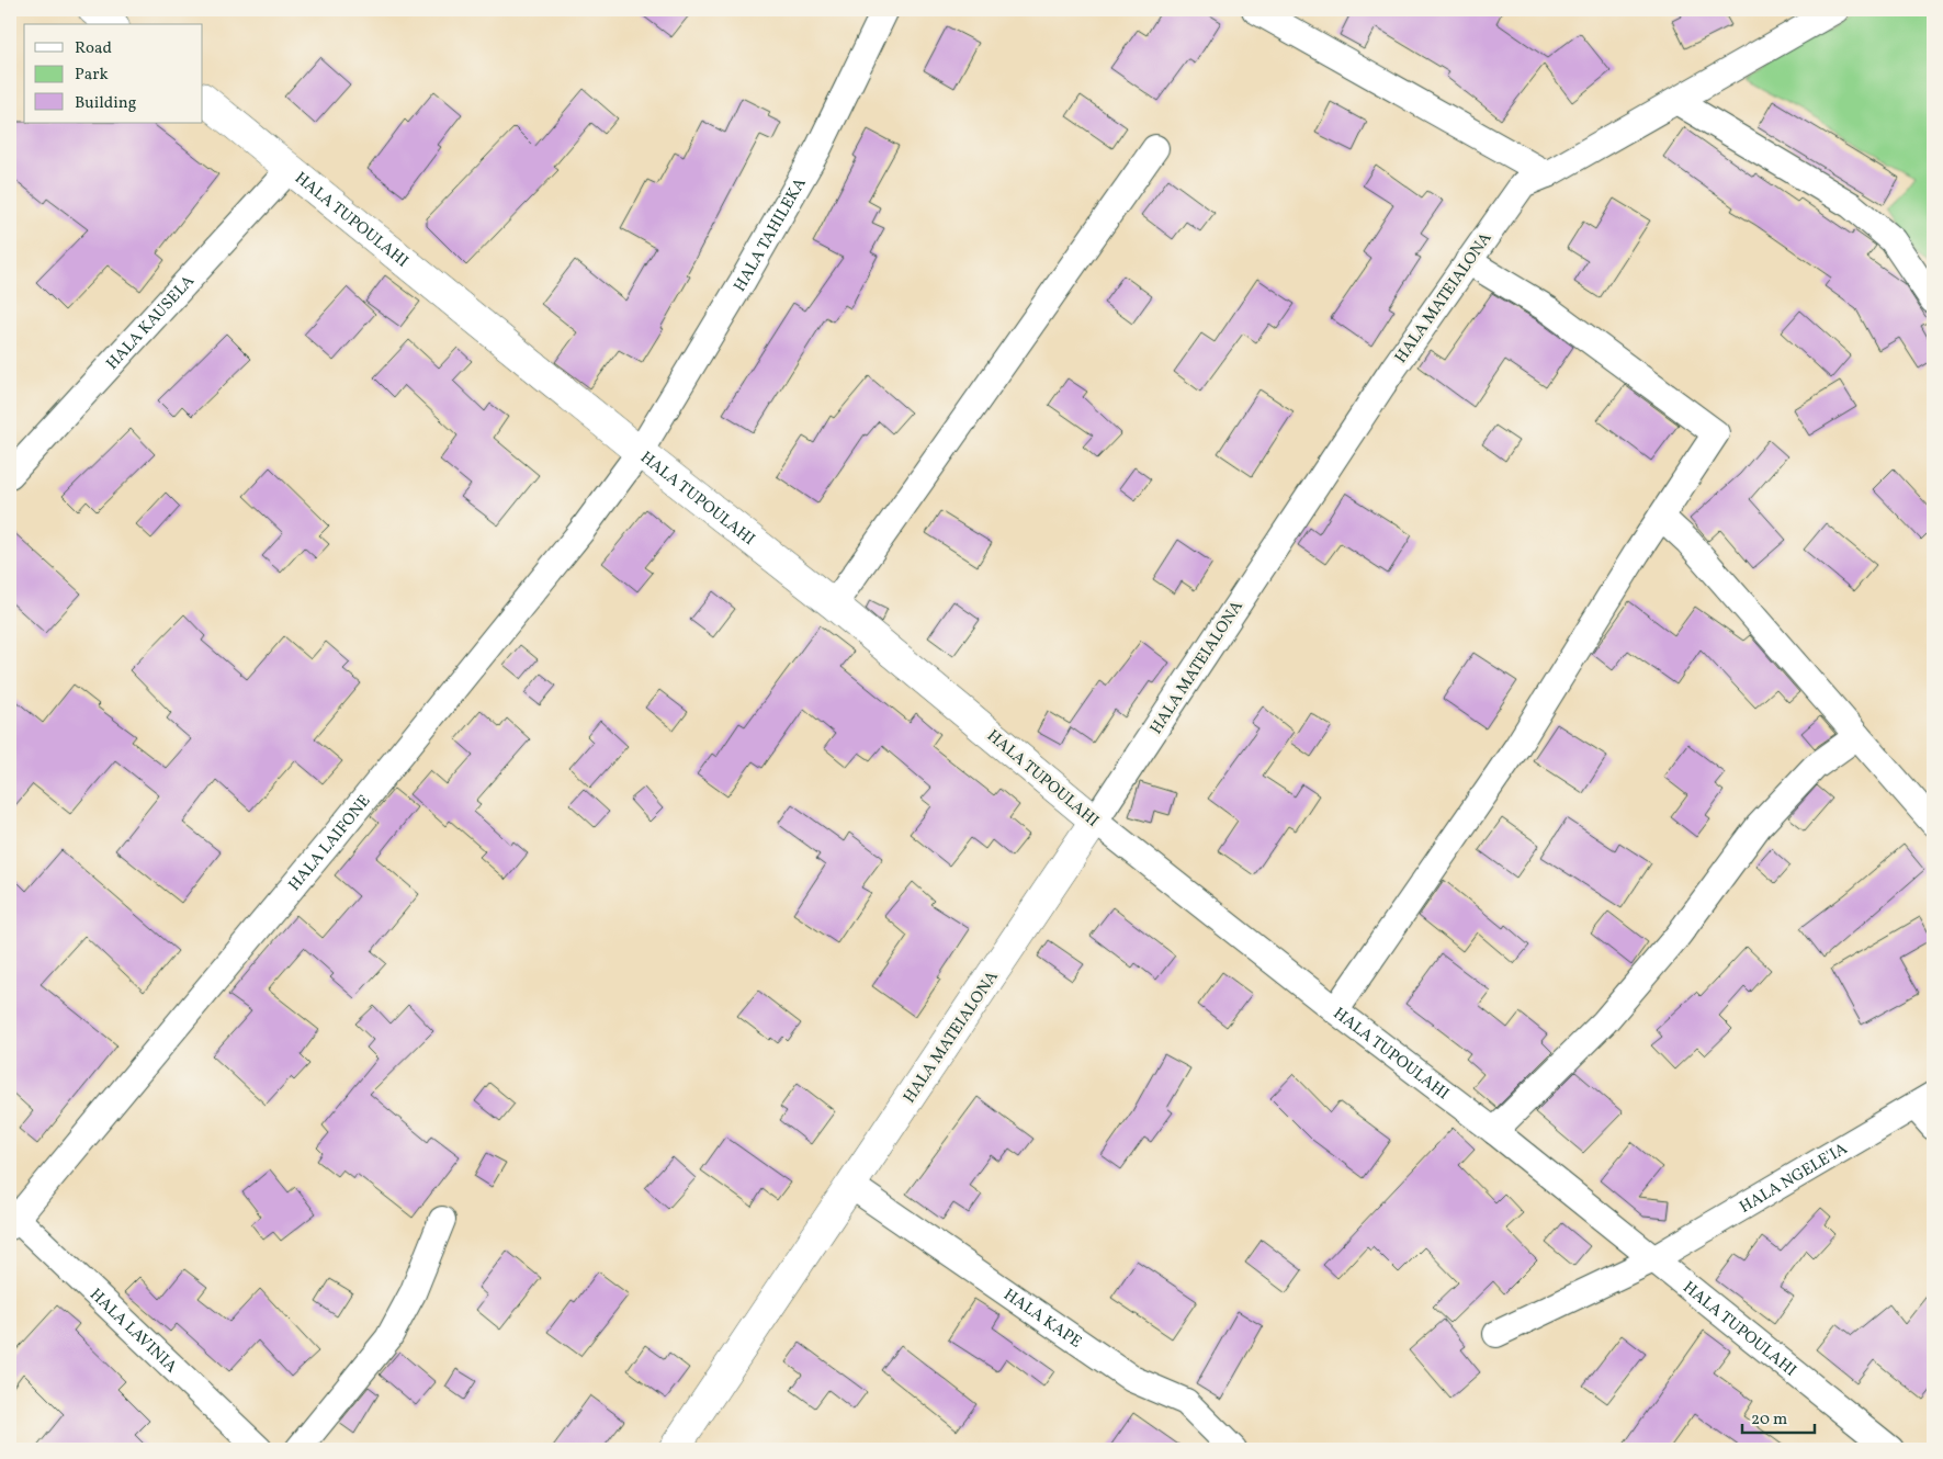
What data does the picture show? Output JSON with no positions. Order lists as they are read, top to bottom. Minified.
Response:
{"streets":{"main road":["HALA TUPOULAHI","HALA MATEIALONA"],"street":["HALA TAHILEKA","HALA KAUSELA","HALA LAIFONE","HALA NGELE'IA","HALA KAPE","HALA LAVINIA"]},"crossings":[["HALA TUPOULAHI","HALA TAHILEKA"],["HALA TUPOULAHI","HALA MATEIALONA"],["HALA TUPOULAHI","HALA KAUSELA"],["HALA TUPOULAHI","HALA LAIFONE"],["HALA TUPOULAHI","HALA NGELE'IA"],["HALA TAHILEKA","HALA LAIFONE"],["HALA MATEIALONA","HALA KAPE"],["HALA LAIFONE","HALA LAVINIA"]],"legend":["Road","Park","Building"],"scale_bar":"20 m"}
